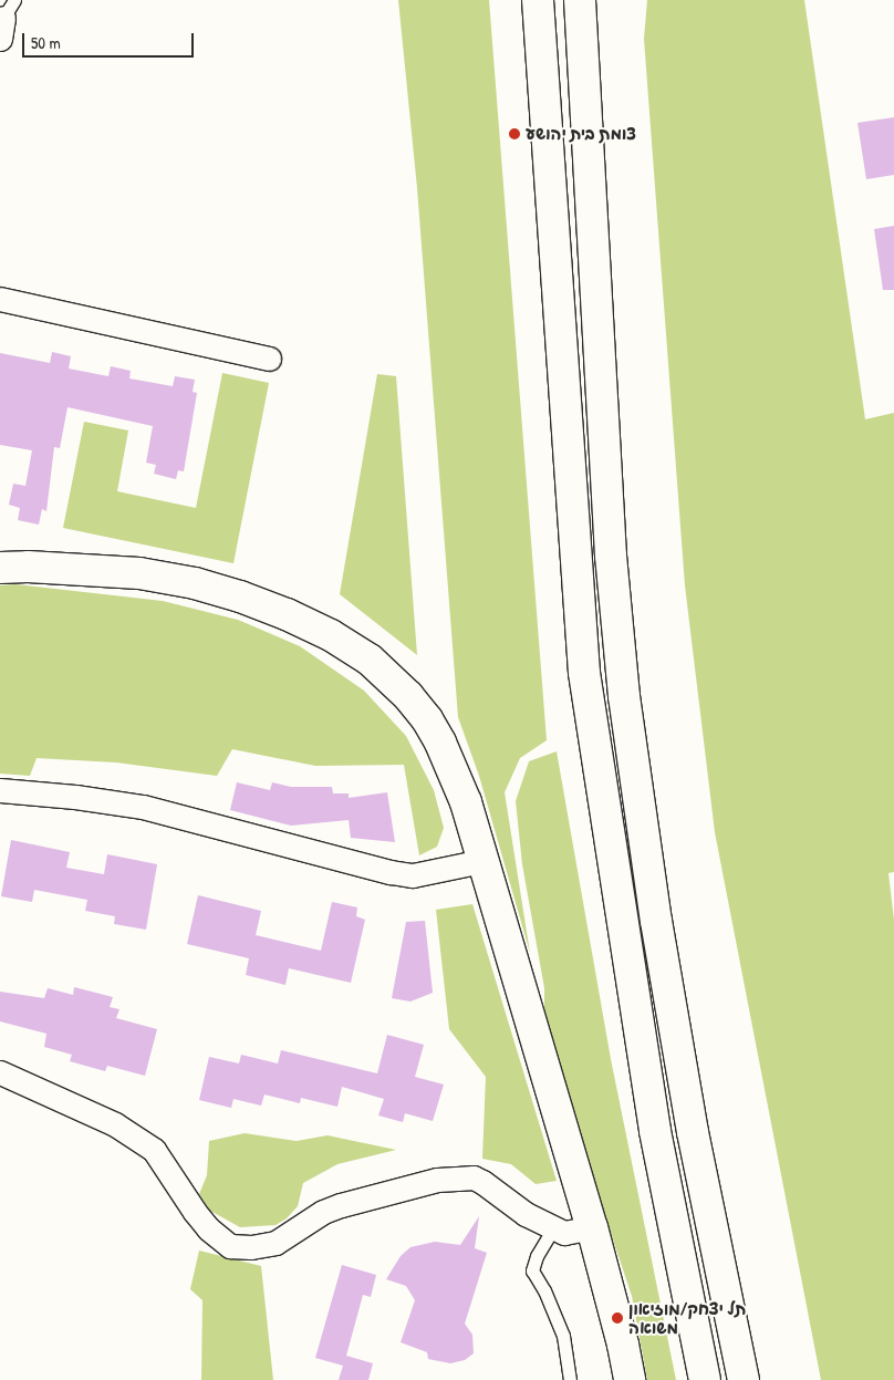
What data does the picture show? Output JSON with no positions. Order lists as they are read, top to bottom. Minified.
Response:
{"places":["צומת בית יהושע","תל יצחק/מוזיאון משואה"],"scale_bar":"50 m"}
